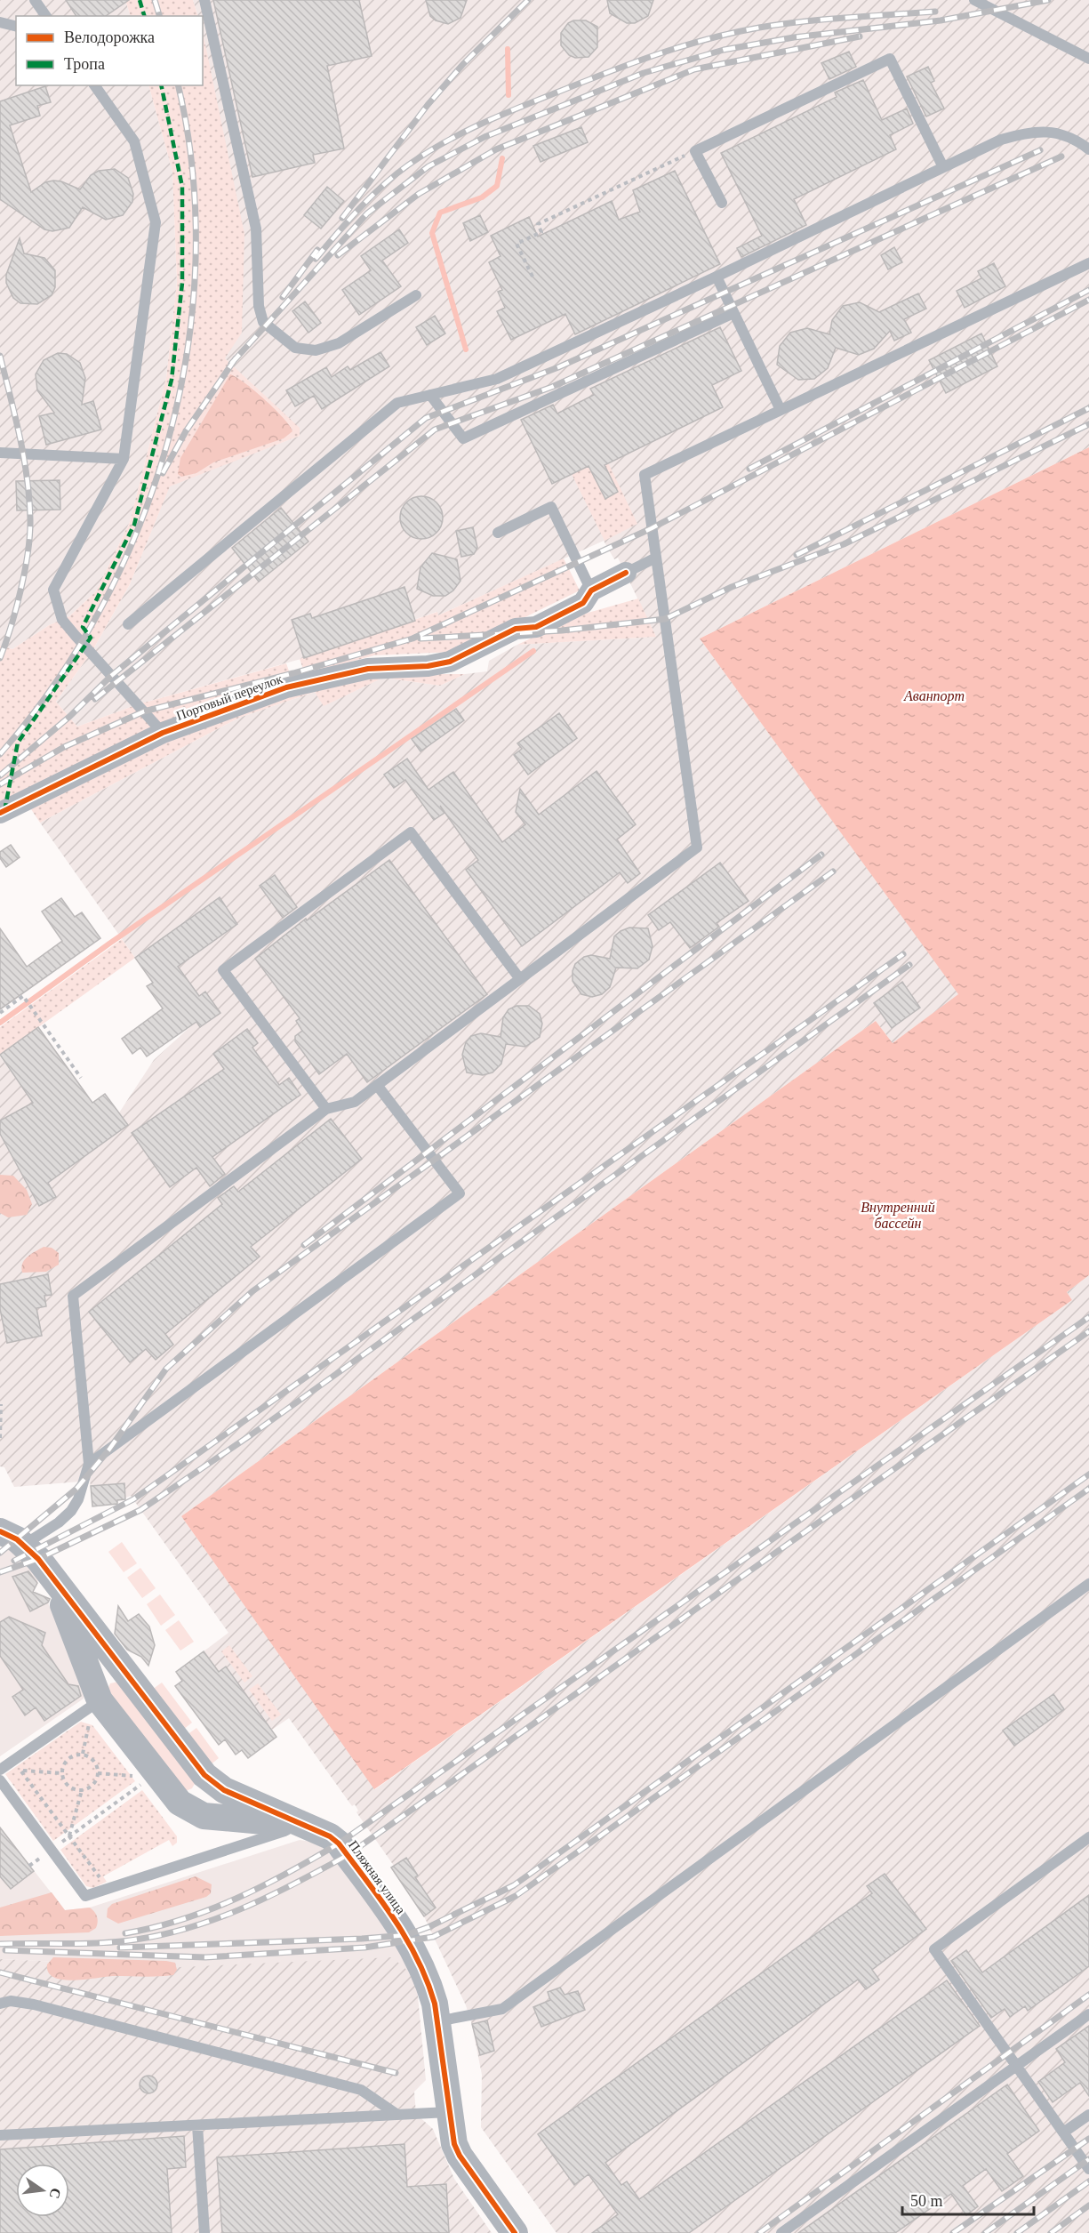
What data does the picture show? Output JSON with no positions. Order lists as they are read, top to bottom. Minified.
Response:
{"streets":{"street":["Портовый переулок","Пляжная улица"]},"water":["Аванпорт","Внутренний бассейн"],"legend":["Велодорожка","Тропа"],"scale_bar":"50 m","north":"right"}
